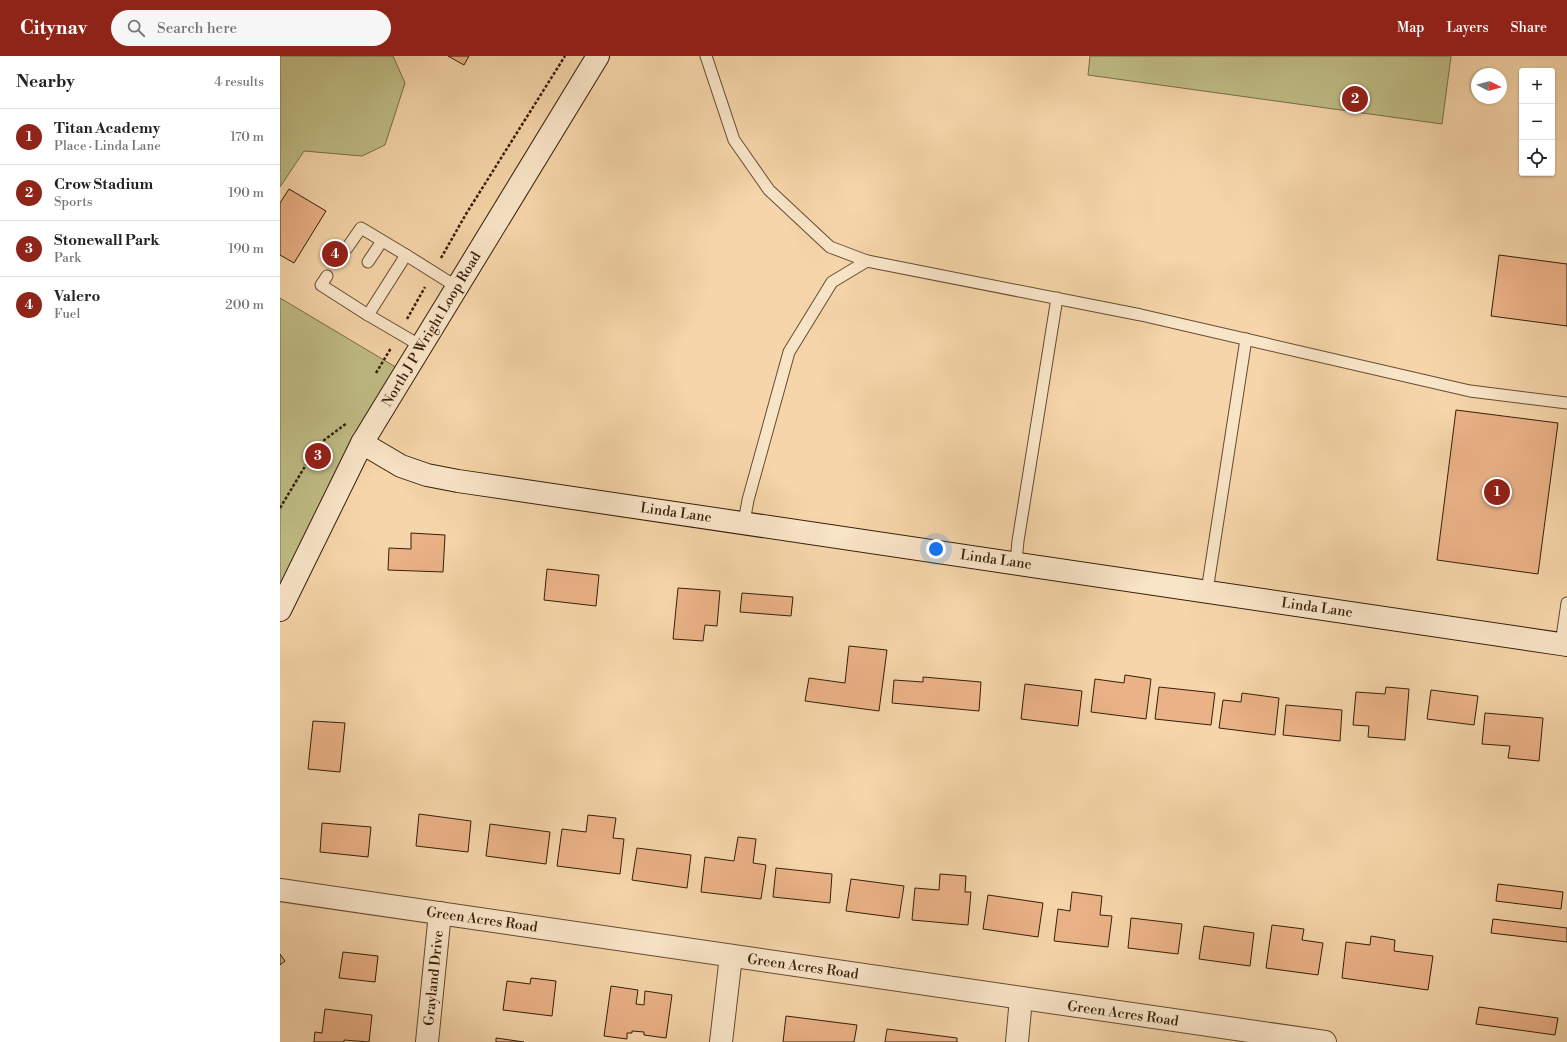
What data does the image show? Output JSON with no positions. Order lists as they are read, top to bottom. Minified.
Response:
{"streets":{"street":["North J P Wright Loop Road","Linda Lane","Green Acres Road","Grayland Drive"]},"crossings":[["North J P Wright Loop Road","Linda Lane"],["Green Acres Road","Grayland Drive"]],"north":"right","page":{"header":"Citynav","search":"Search here","nav":["Map","Layers","Share"],"heading":["Nearby","4 results"],"map_buttons":["+","−"],"pins":["2","4","3","1"],"list":[{"mark":"1","name":"Titan Academy","note":"Place · Linda Lane","value":"170 m"},{"mark":"2","name":"Crow Stadium","note":"Sports","value":"190 m"},{"mark":"3","name":"Stonewall Park","note":"Park","value":"190 m"},{"mark":"4","name":"Valero","note":"Fuel","value":"200 m"}]}}
